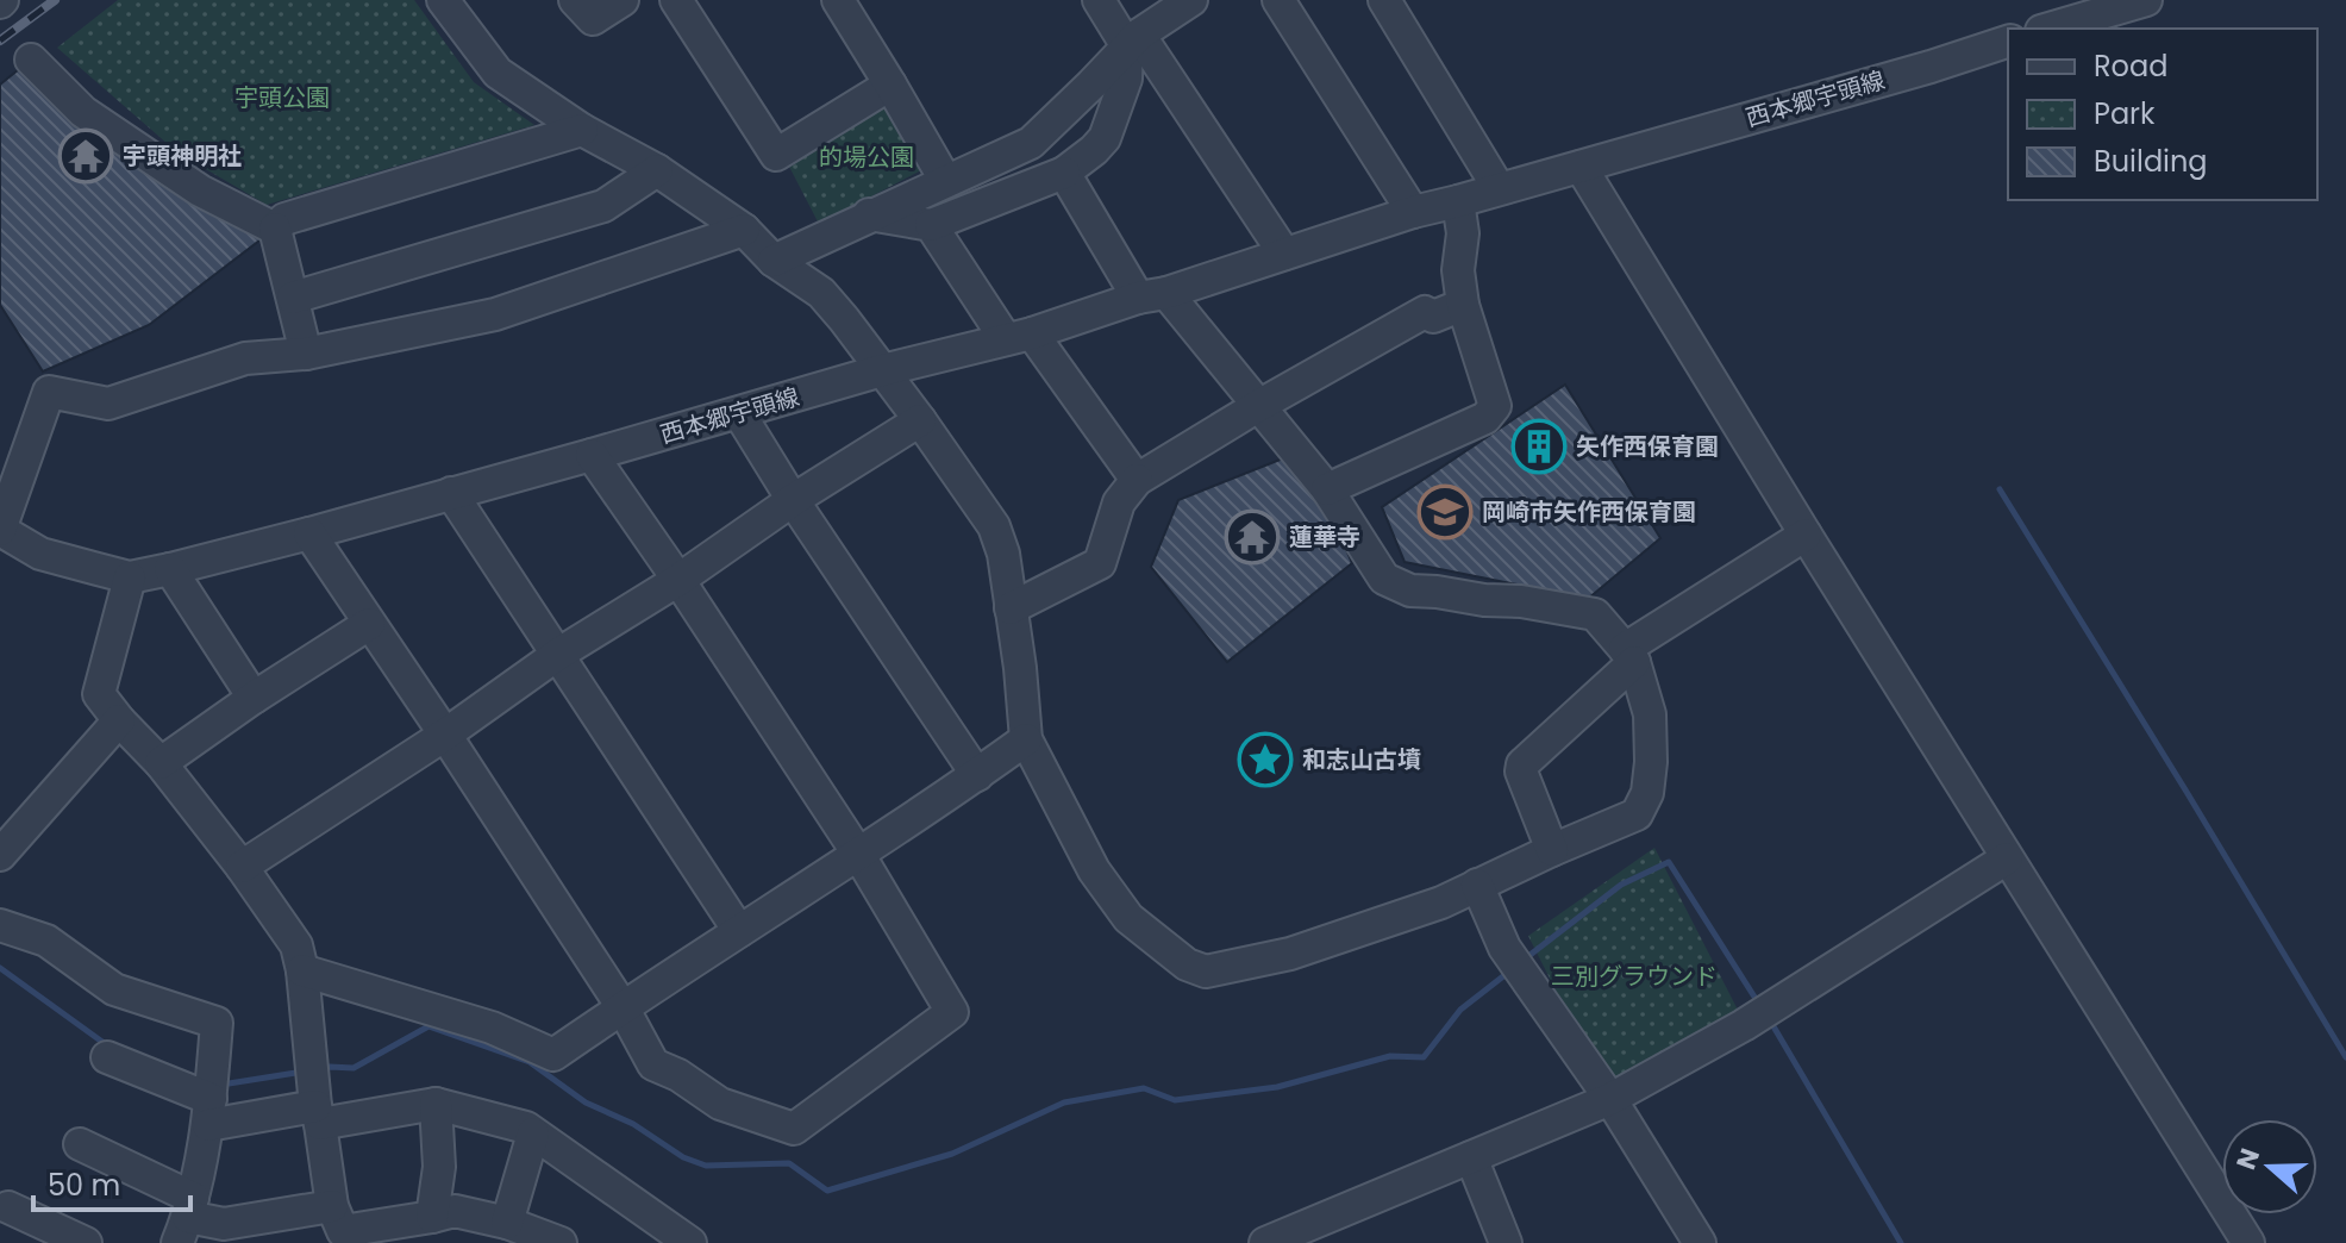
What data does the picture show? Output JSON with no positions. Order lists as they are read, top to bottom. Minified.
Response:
{"streets":{"street":["西本郷宇頭線"]},"parks":["宇頭公園","的場公園","三別グラウンド"],"places":{"temple":["宇頭神明社","蓮華寺"],"building":["矢作西保育園"],"school or university":["岡崎市矢作西保育園"],"place":["和志山古墳"]},"legend":["Road","Park","Building"],"scale_bar":"50 m","north":"left"}
